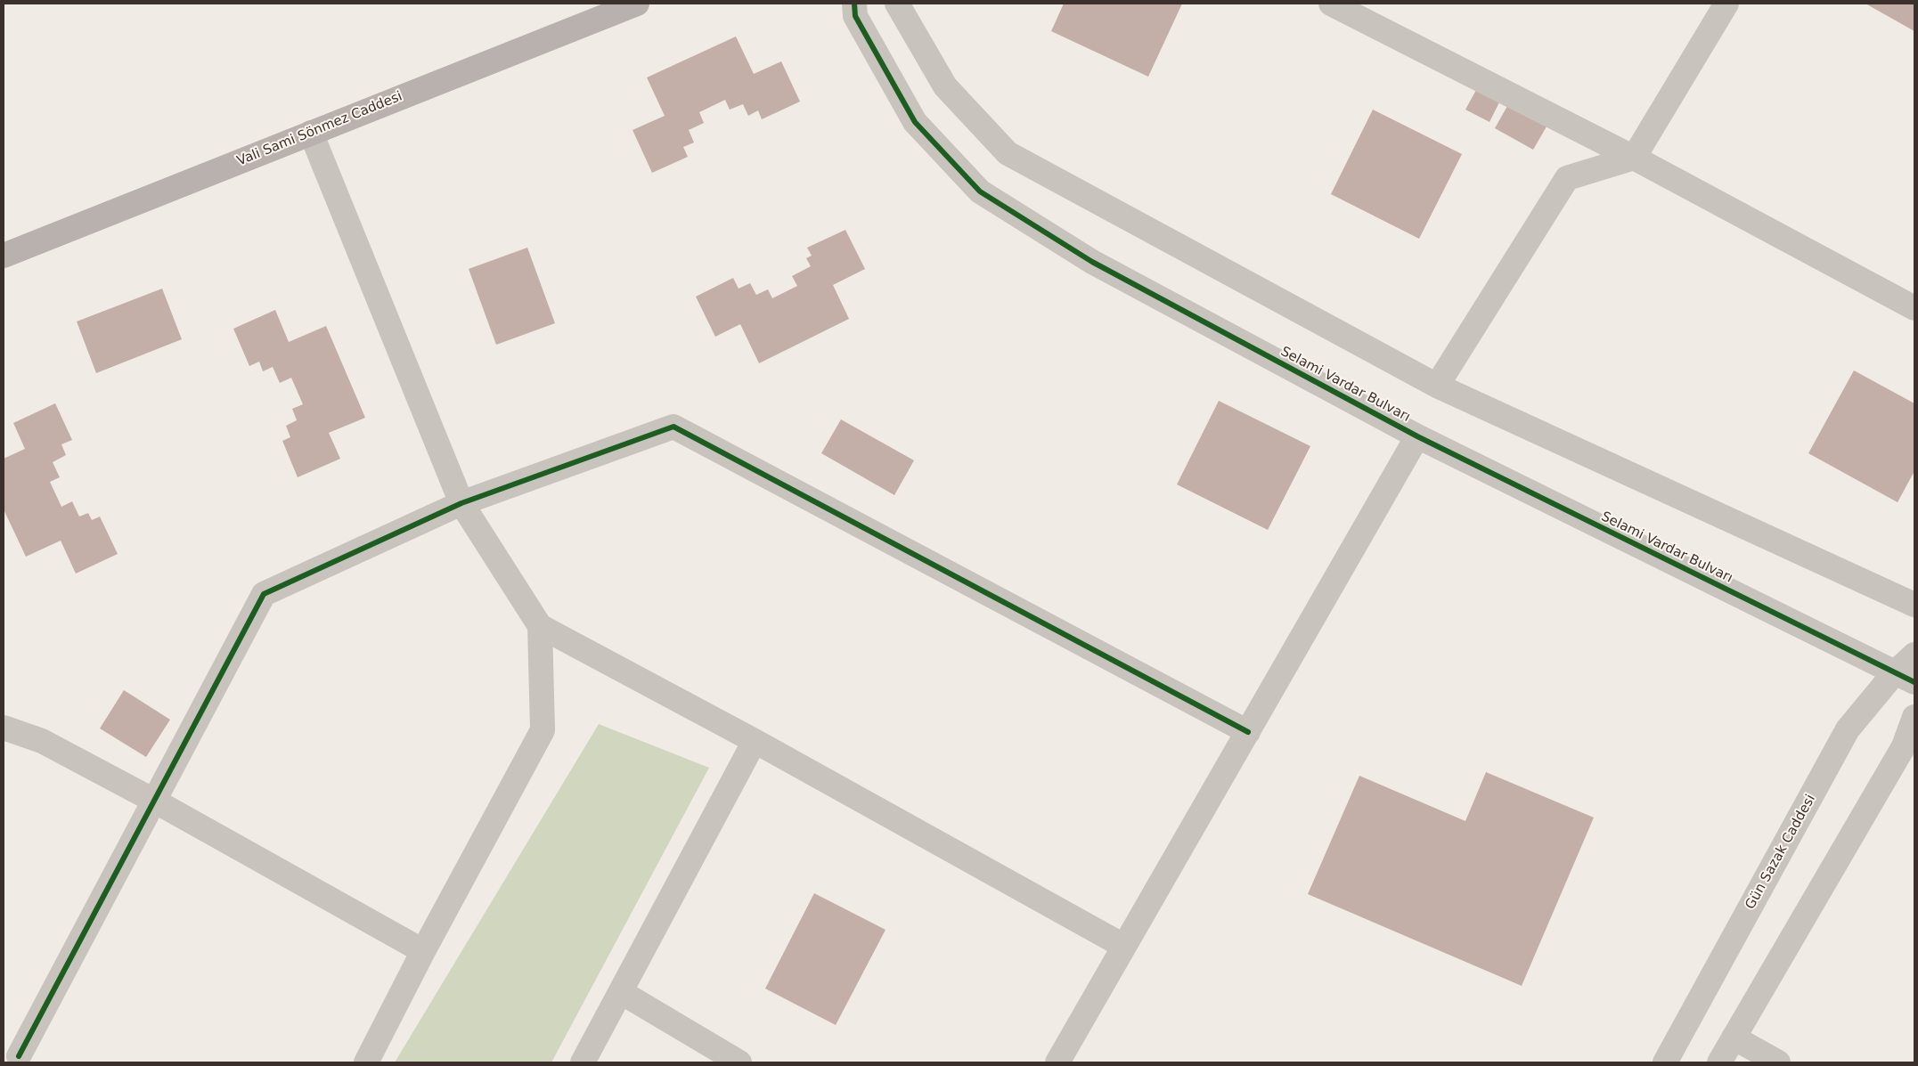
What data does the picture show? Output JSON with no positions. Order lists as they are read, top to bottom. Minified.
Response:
{"streets":{"main road":["Vali Sami Sönmez Caddesi"],"street":["Selami Vardar Bulvarı","Gün Sazak Caddesi"]},"crossings":[["Selami Vardar Bulvarı","Gün Sazak Caddesi"]]}
